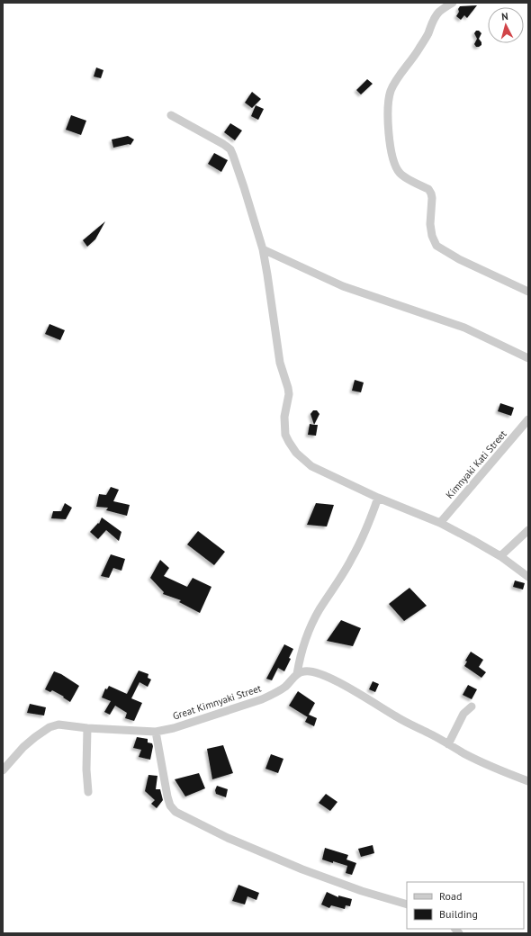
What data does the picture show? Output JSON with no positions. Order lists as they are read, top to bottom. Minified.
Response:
{"streets":{"street":["Kimnyaki Kati Street","Great Kimnyaki Street"]},"legend":["Road","Building"],"north":"top"}
